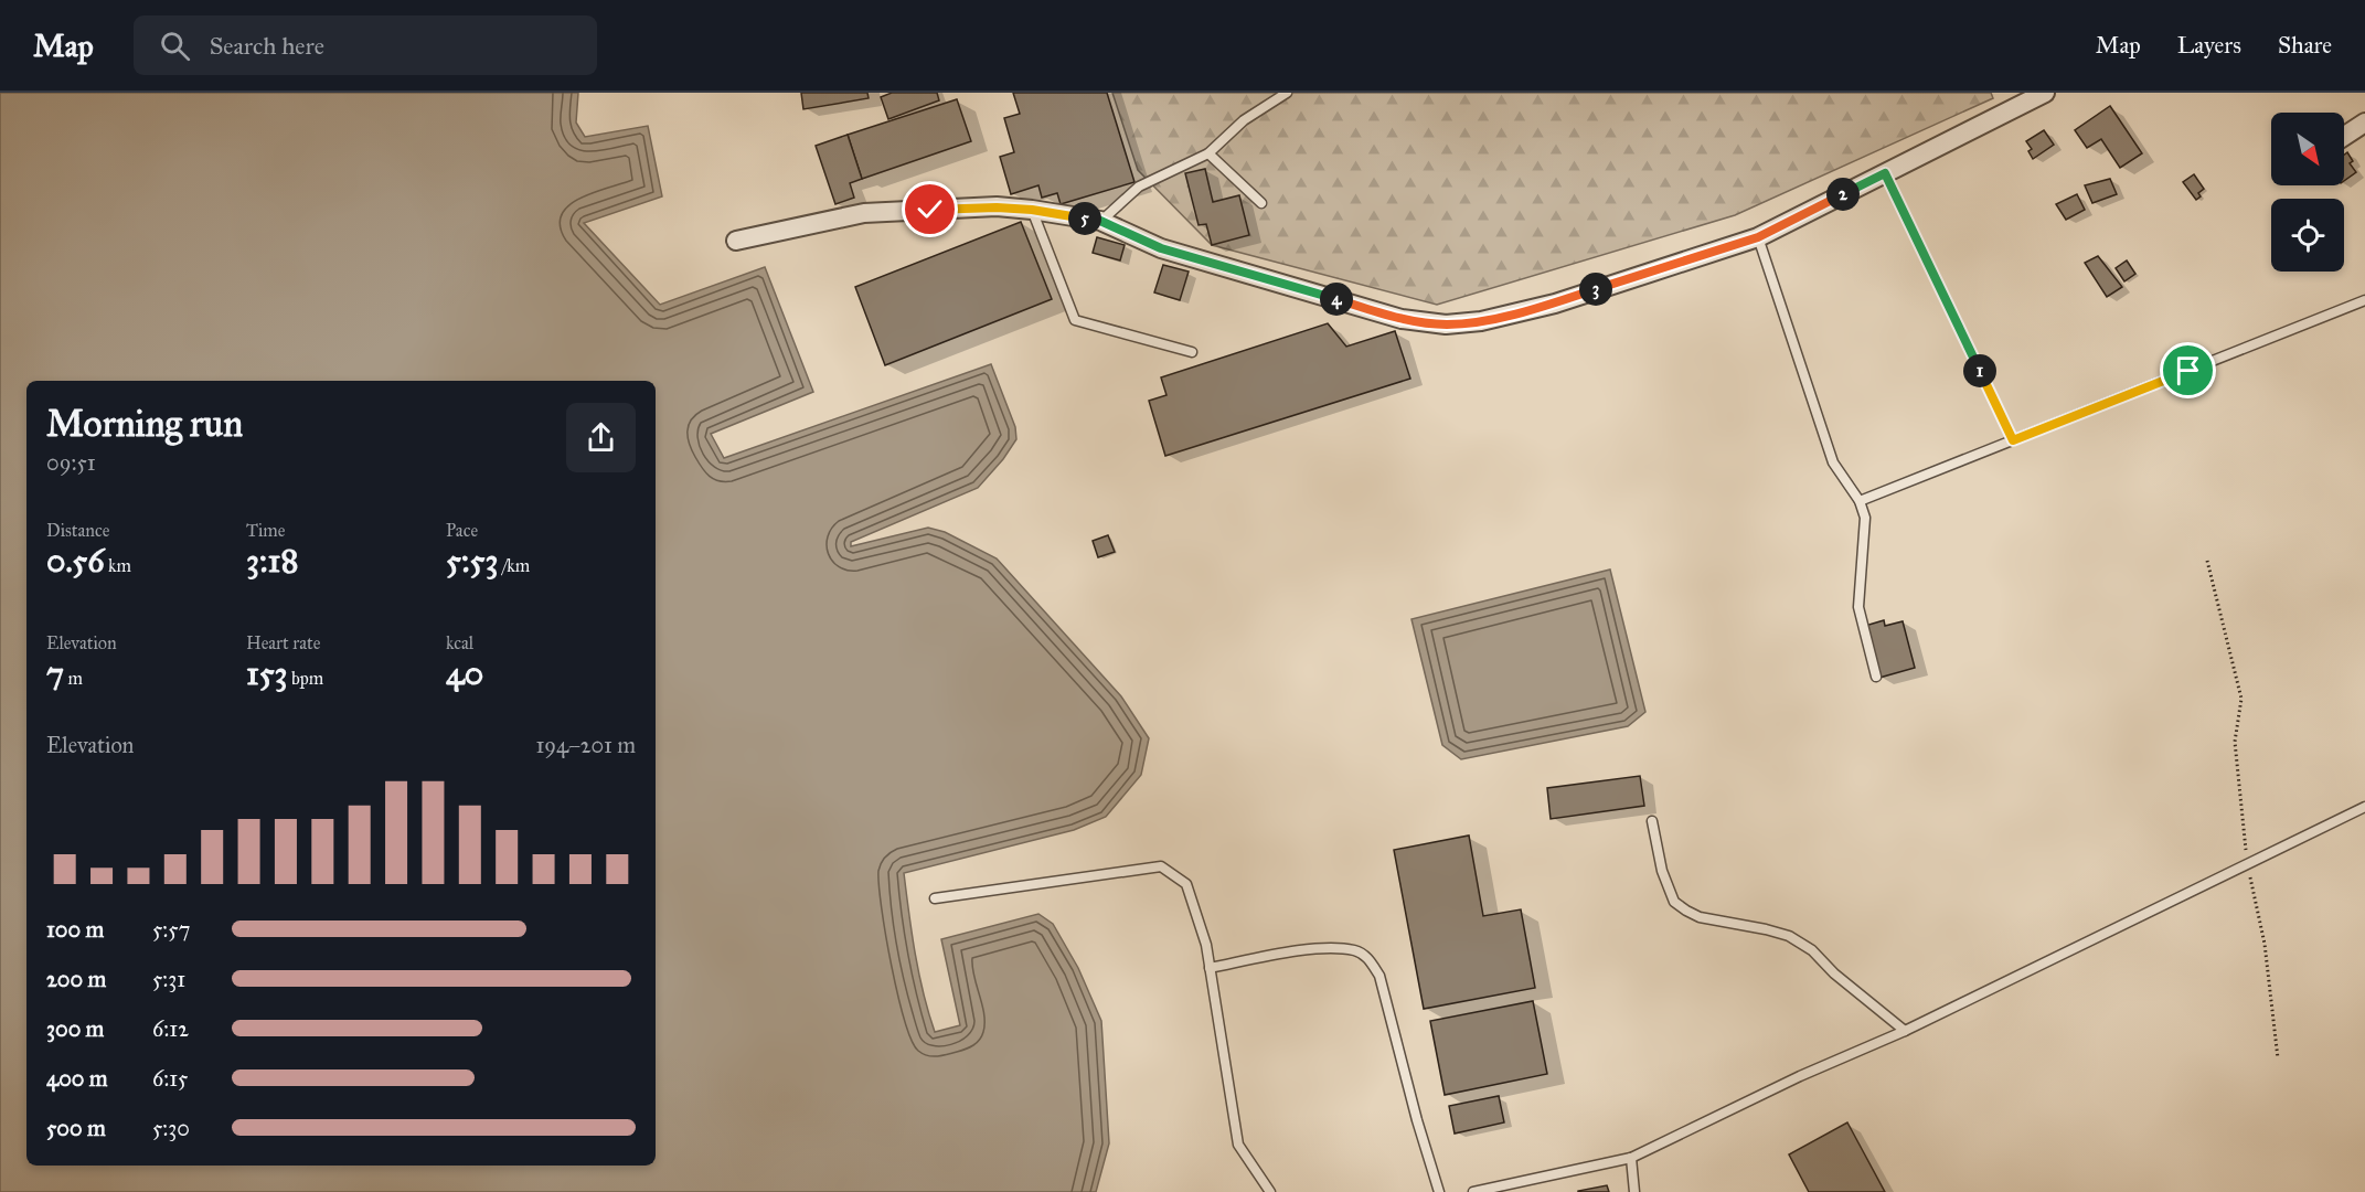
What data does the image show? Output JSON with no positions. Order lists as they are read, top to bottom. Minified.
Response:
{"north":"bottom right","page":{"header":"Map","search":"Search here","nav":["Map","Layers","Share"],"pins":["2","5","3","4","1"],"heading":["Morning run","09:51"],"stats":[["Distance","0.56 km"],["Time","3:18"],["Pace","5:53 /km"],["Elevation","7 m"],["Heart rate","153 bpm"],["kcal","40"]],"chart":["Elevation","194–201 m"],"list":[{"name":"100 m","note":"5:57"},{"name":"200 m","note":"5:31"},{"name":"300 m","note":"6:12"},{"name":"400 m","note":"6:15"},{"name":"500 m","note":"5:30"}]}}
